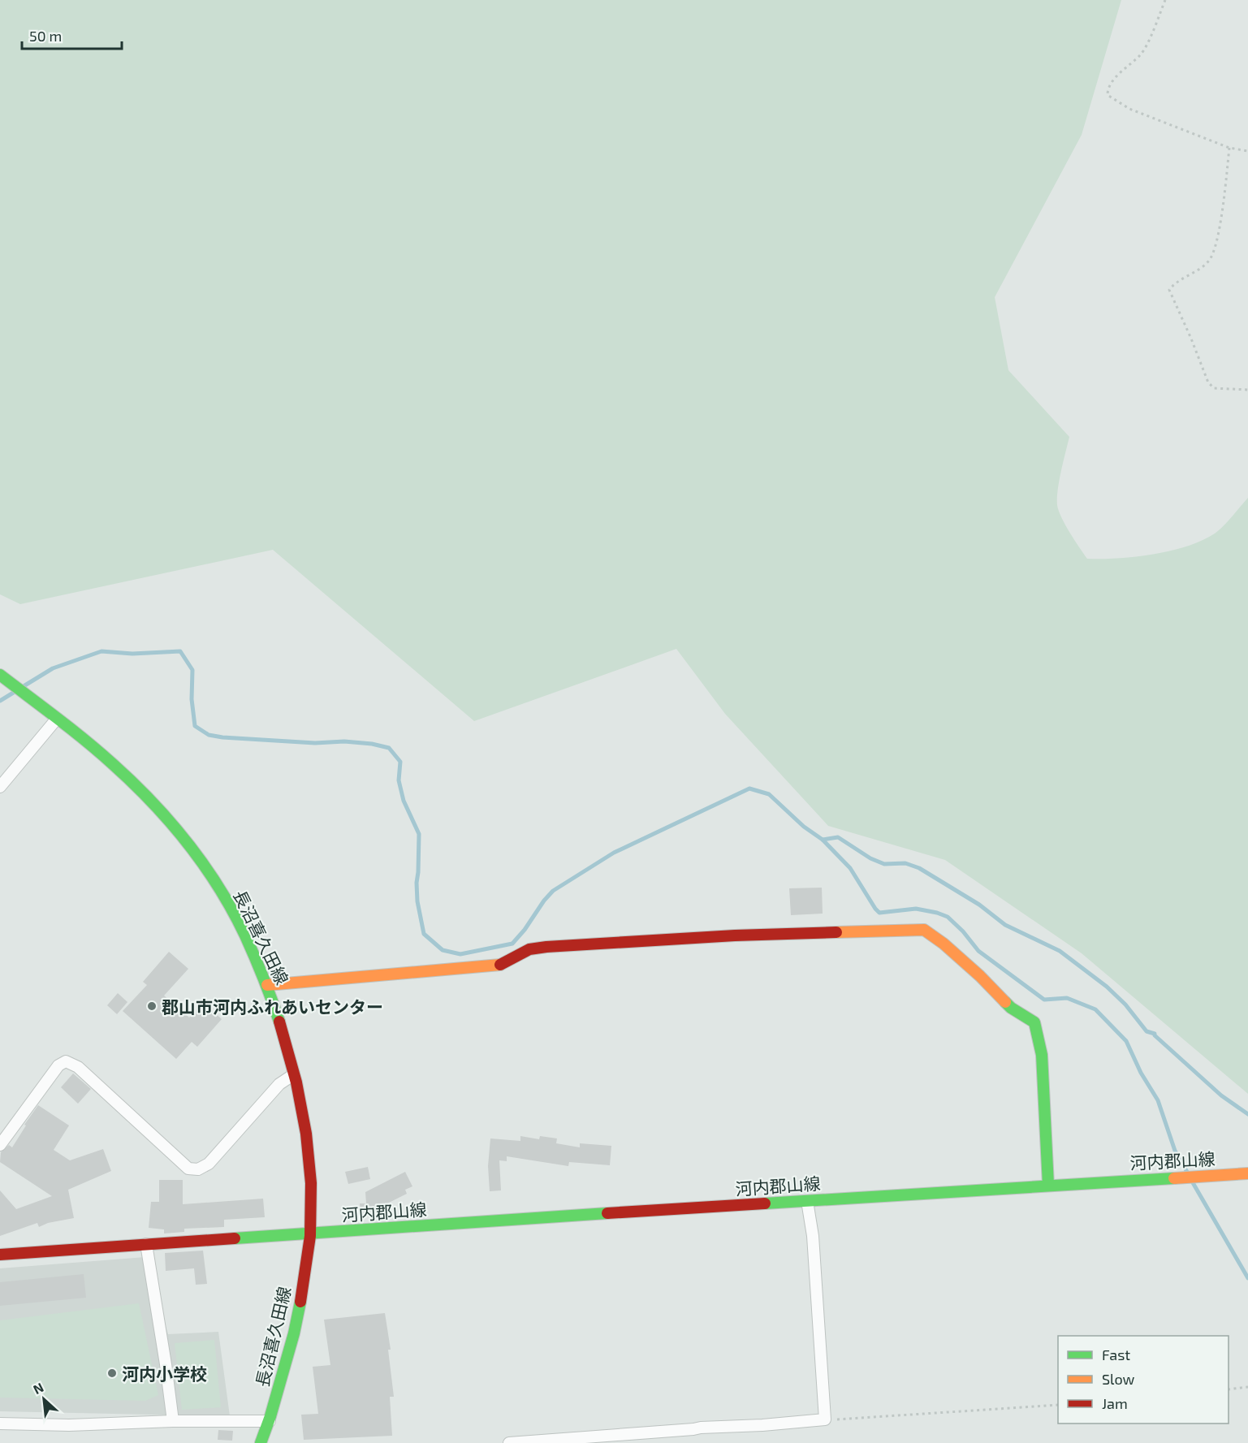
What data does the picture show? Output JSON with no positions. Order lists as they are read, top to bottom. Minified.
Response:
{"streets":{"main road":["長沼喜久田線","河内郡山線"]},"crossings":[["長沼喜久田線","河内郡山線"]],"places":["郡山市河内ふれあいセンター","河内小学校"],"legend":["Fast","Slow","Jam"],"scale_bar":"50 m","north":"top left"}
